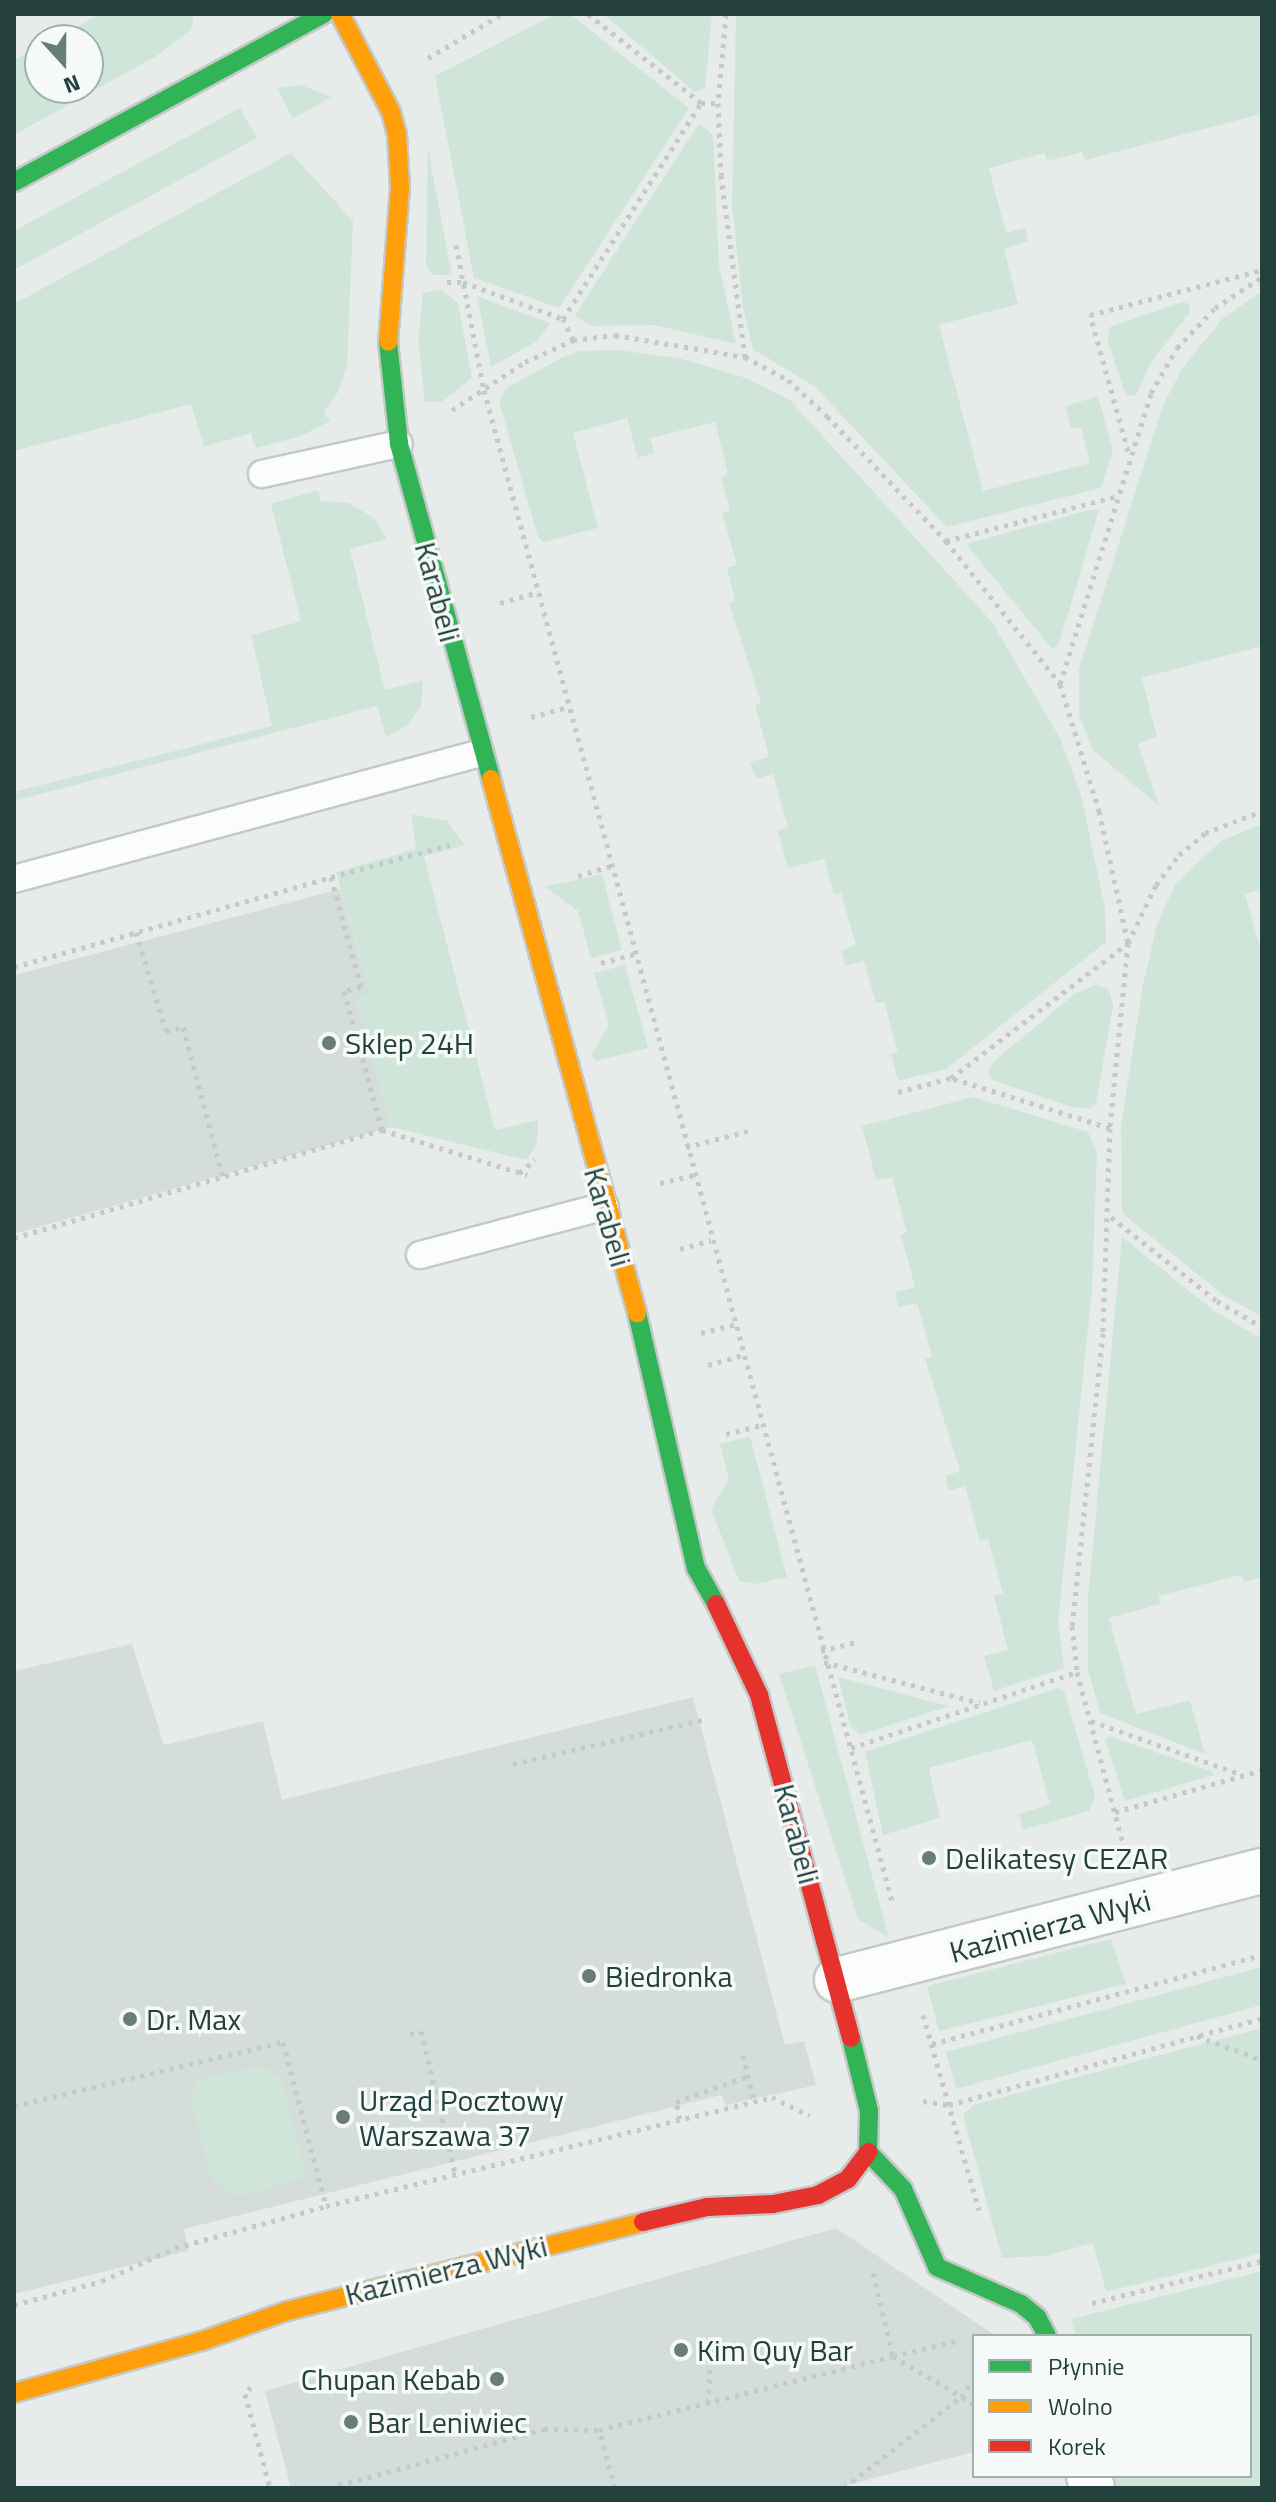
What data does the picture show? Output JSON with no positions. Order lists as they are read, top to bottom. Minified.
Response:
{"streets":{"street":["Karabeli","Kazimierza Wyki"]},"crossings":[["Karabeli","Kazimierza Wyki"]],"places":["Sklep 24H","Delikatesy CEZAR","Biedronka","Dr. Max","Urząd Pocztowy Warszawa 37","Kim Quy Bar","Chupan Kebab","Bar Leniwiec"],"legend":["Płynnie","Wolno","Korek"],"north":"bottom"}
